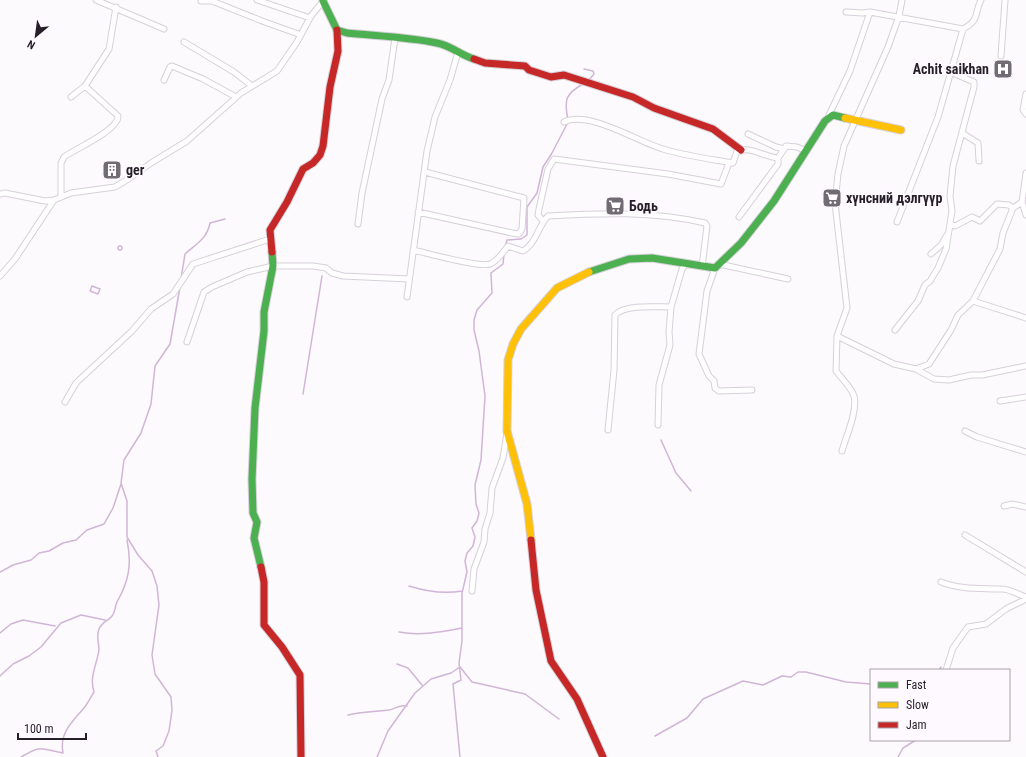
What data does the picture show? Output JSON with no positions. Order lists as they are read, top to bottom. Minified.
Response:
{"places":{"hospital":["Achit saikhan"],"building":["ger"],"supermarket":["хүнсний дэлгүүр","Бодь"]},"legend":["Fast","Slow","Jam"],"scale_bar":"100 m","north":"bottom left"}
